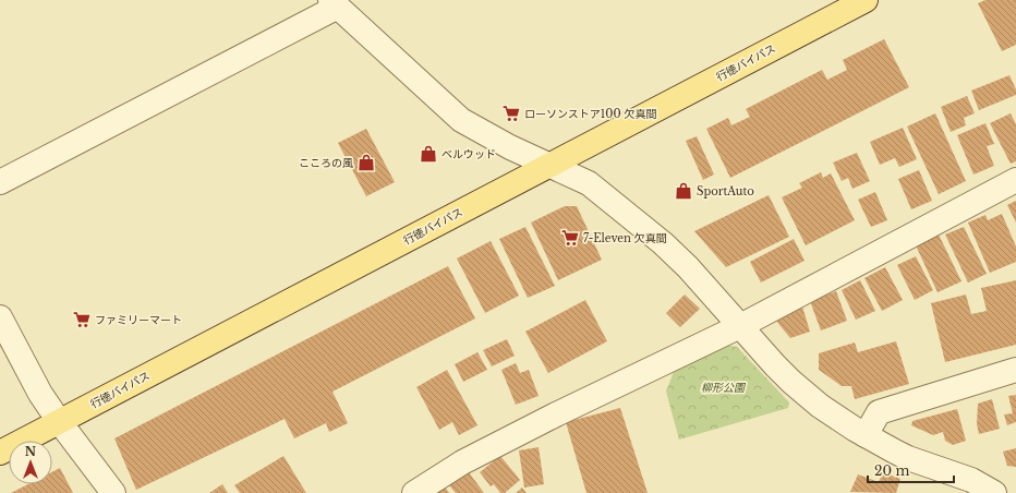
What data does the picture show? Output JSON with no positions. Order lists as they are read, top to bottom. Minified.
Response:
{"streets":{"main road":["行徳バイパス"]},"parks":["柳形公園"],"places":{"supermarket":["ローソンストア100 欠真間","7-Eleven 欠真間","ファミリーマート"],"shop":["ベルウッド","こころの風","SportAuto"]},"scale_bar":"20 m","north":"top"}
